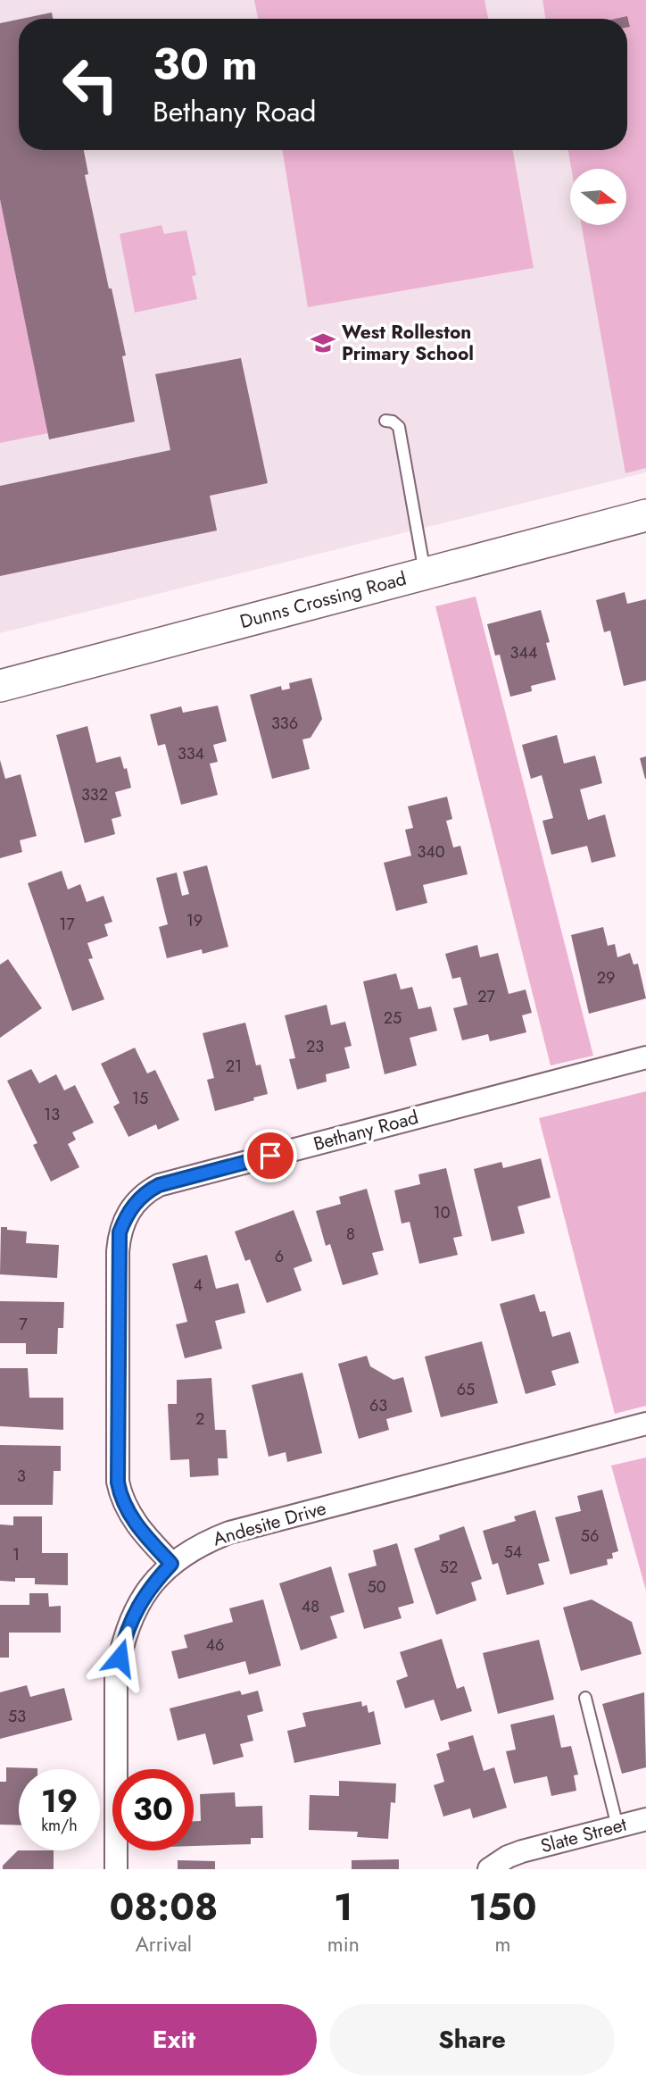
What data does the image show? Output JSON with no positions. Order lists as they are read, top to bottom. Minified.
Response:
{"streets":{"main road":["Dunns Crossing Road"],"street":["Bethany Road","Andesite Drive","Slate Street"]},"crossings":[["Bethany Road","Andesite Drive"]],"places":{"school or university":["West Rolleston Primary School"]},"house_numbers":["344","336","334","332","340","19","17","29","27","25","23","21","15","13","10","8","6","4","7","65","63","2","3","56","54","1","52","50","48","46","53"],"north":"right","page":{"turn":["30 m","Bethany Road"],"speed":"19 km/h","limit":"30","eta":["08:08","Arrival","1","min","150","m"],"buttons":["Exit","Share"]}}
